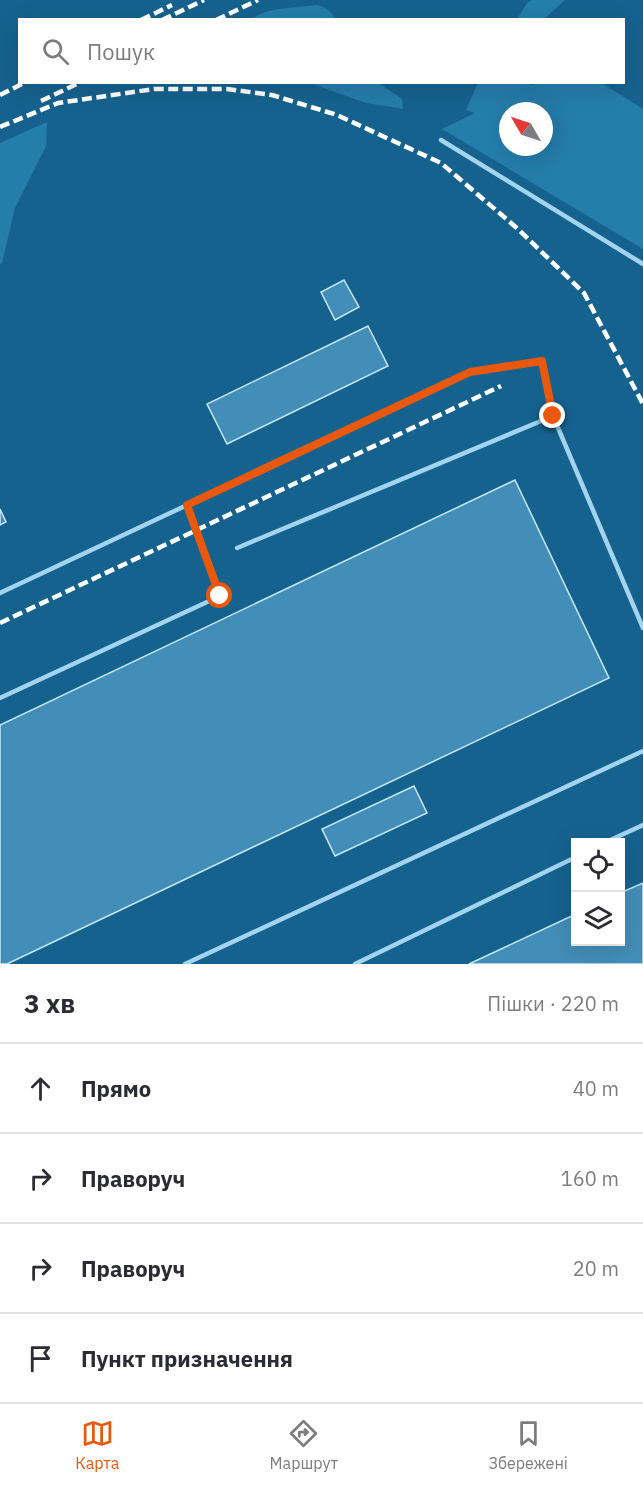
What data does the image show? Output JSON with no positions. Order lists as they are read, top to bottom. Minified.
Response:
{"north":"top left","page":{"search":"Пошук","heading":["3 хв","Пішки · 220 m"],"list":[["Прямо","40 m"],["Праворуч","160 m"],["Праворуч","20 m"],"Пункт призначення"],"nav":["Карта","Маршрут","Збережені"]}}
